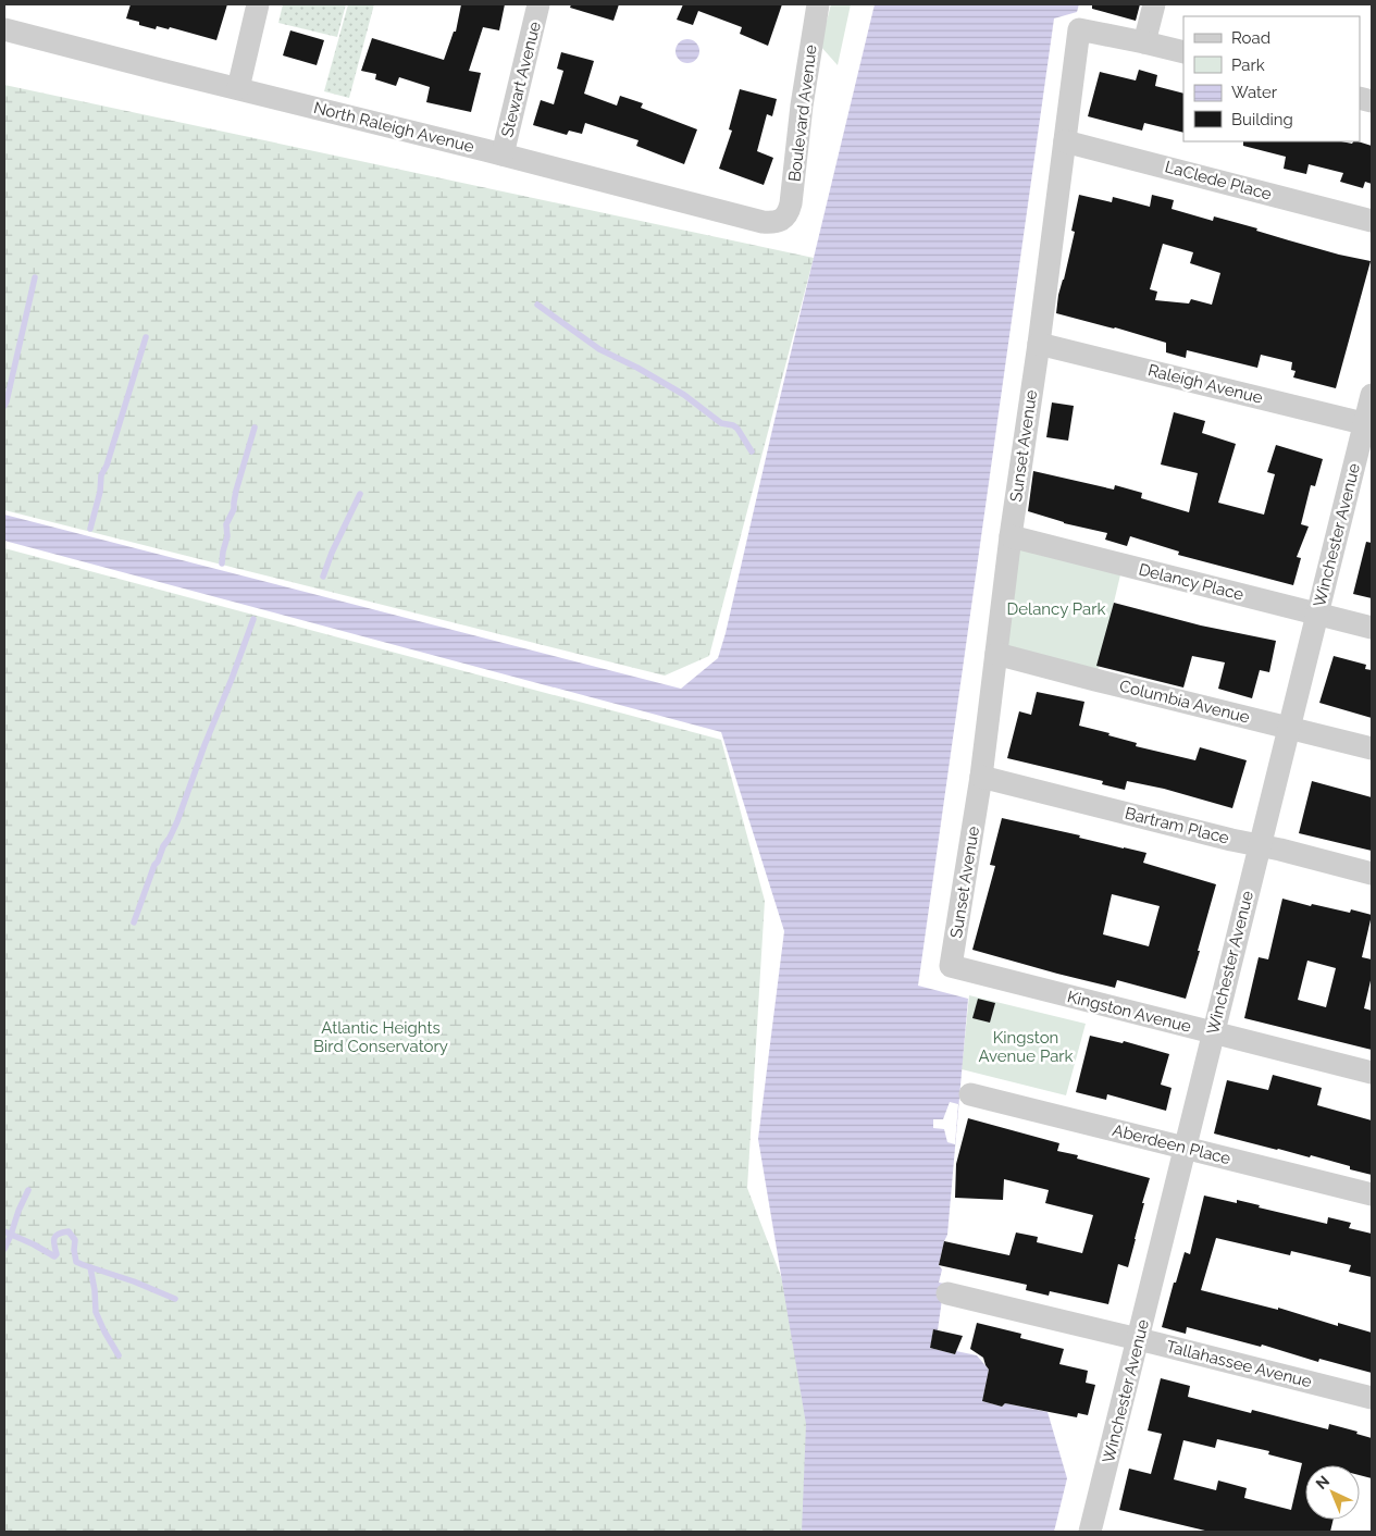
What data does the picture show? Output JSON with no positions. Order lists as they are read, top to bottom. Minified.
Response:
{"streets":{"street":["Stewart Avenue","Boulevard Avenue","North Raleigh Avenue","LaClede Place","Raleigh Avenue","Sunset Avenue","Winchester Avenue","Delancy Place","Columbia Avenue","Bartram Place","Kingston Avenue","Aberdeen Place","Tallahassee Avenue"]},"crossings":[["Stewart Avenue","North Raleigh Avenue"],["Boulevard Avenue","North Raleigh Avenue"],["LaClede Place","Sunset Avenue"],["Raleigh Avenue","Sunset Avenue"],["Raleigh Avenue","Winchester Avenue"],["Sunset Avenue","Delancy Place"],["Sunset Avenue","Columbia Avenue"],["Sunset Avenue","Bartram Place"],["Sunset Avenue","Kingston Avenue"],["Winchester Avenue","Delancy Place"],["Winchester Avenue","Columbia Avenue"],["Winchester Avenue","Bartram Place"],["Winchester Avenue","Kingston Avenue"],["Winchester Avenue","Aberdeen Place"],["Winchester Avenue","Tallahassee Avenue"]],"parks":["Delancy Park","Atlantic Heights Bird Conservatory","Kingston Avenue Park"],"legend":["Road","Park","Water","Building"],"north":"top left"}
